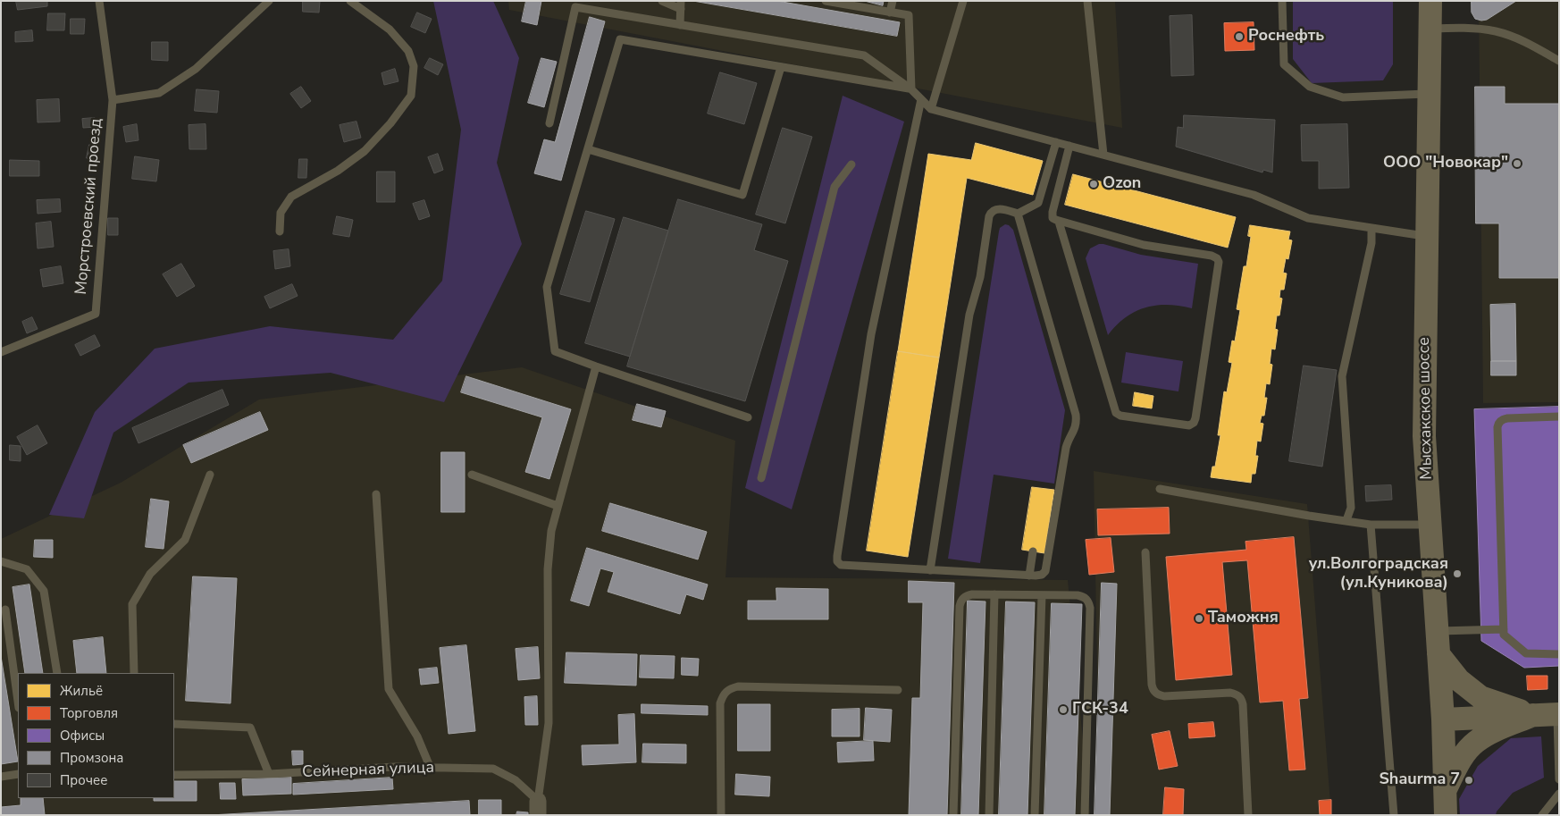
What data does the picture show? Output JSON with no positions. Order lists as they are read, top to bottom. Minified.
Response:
{"streets":{"street":["Мысхакское шоссе"],"lane":["Морстроевский проезд","Сейнерная улица"]},"places":["Роснефть","ООО \"Новокар\"","Ozon","ул.Волгоградская (ул.Куникова)","Таможня","ГСК-34","Shaurma 7"],"legend":["Жильё","Торговля","Офисы","Промзона","Прочее"]}
